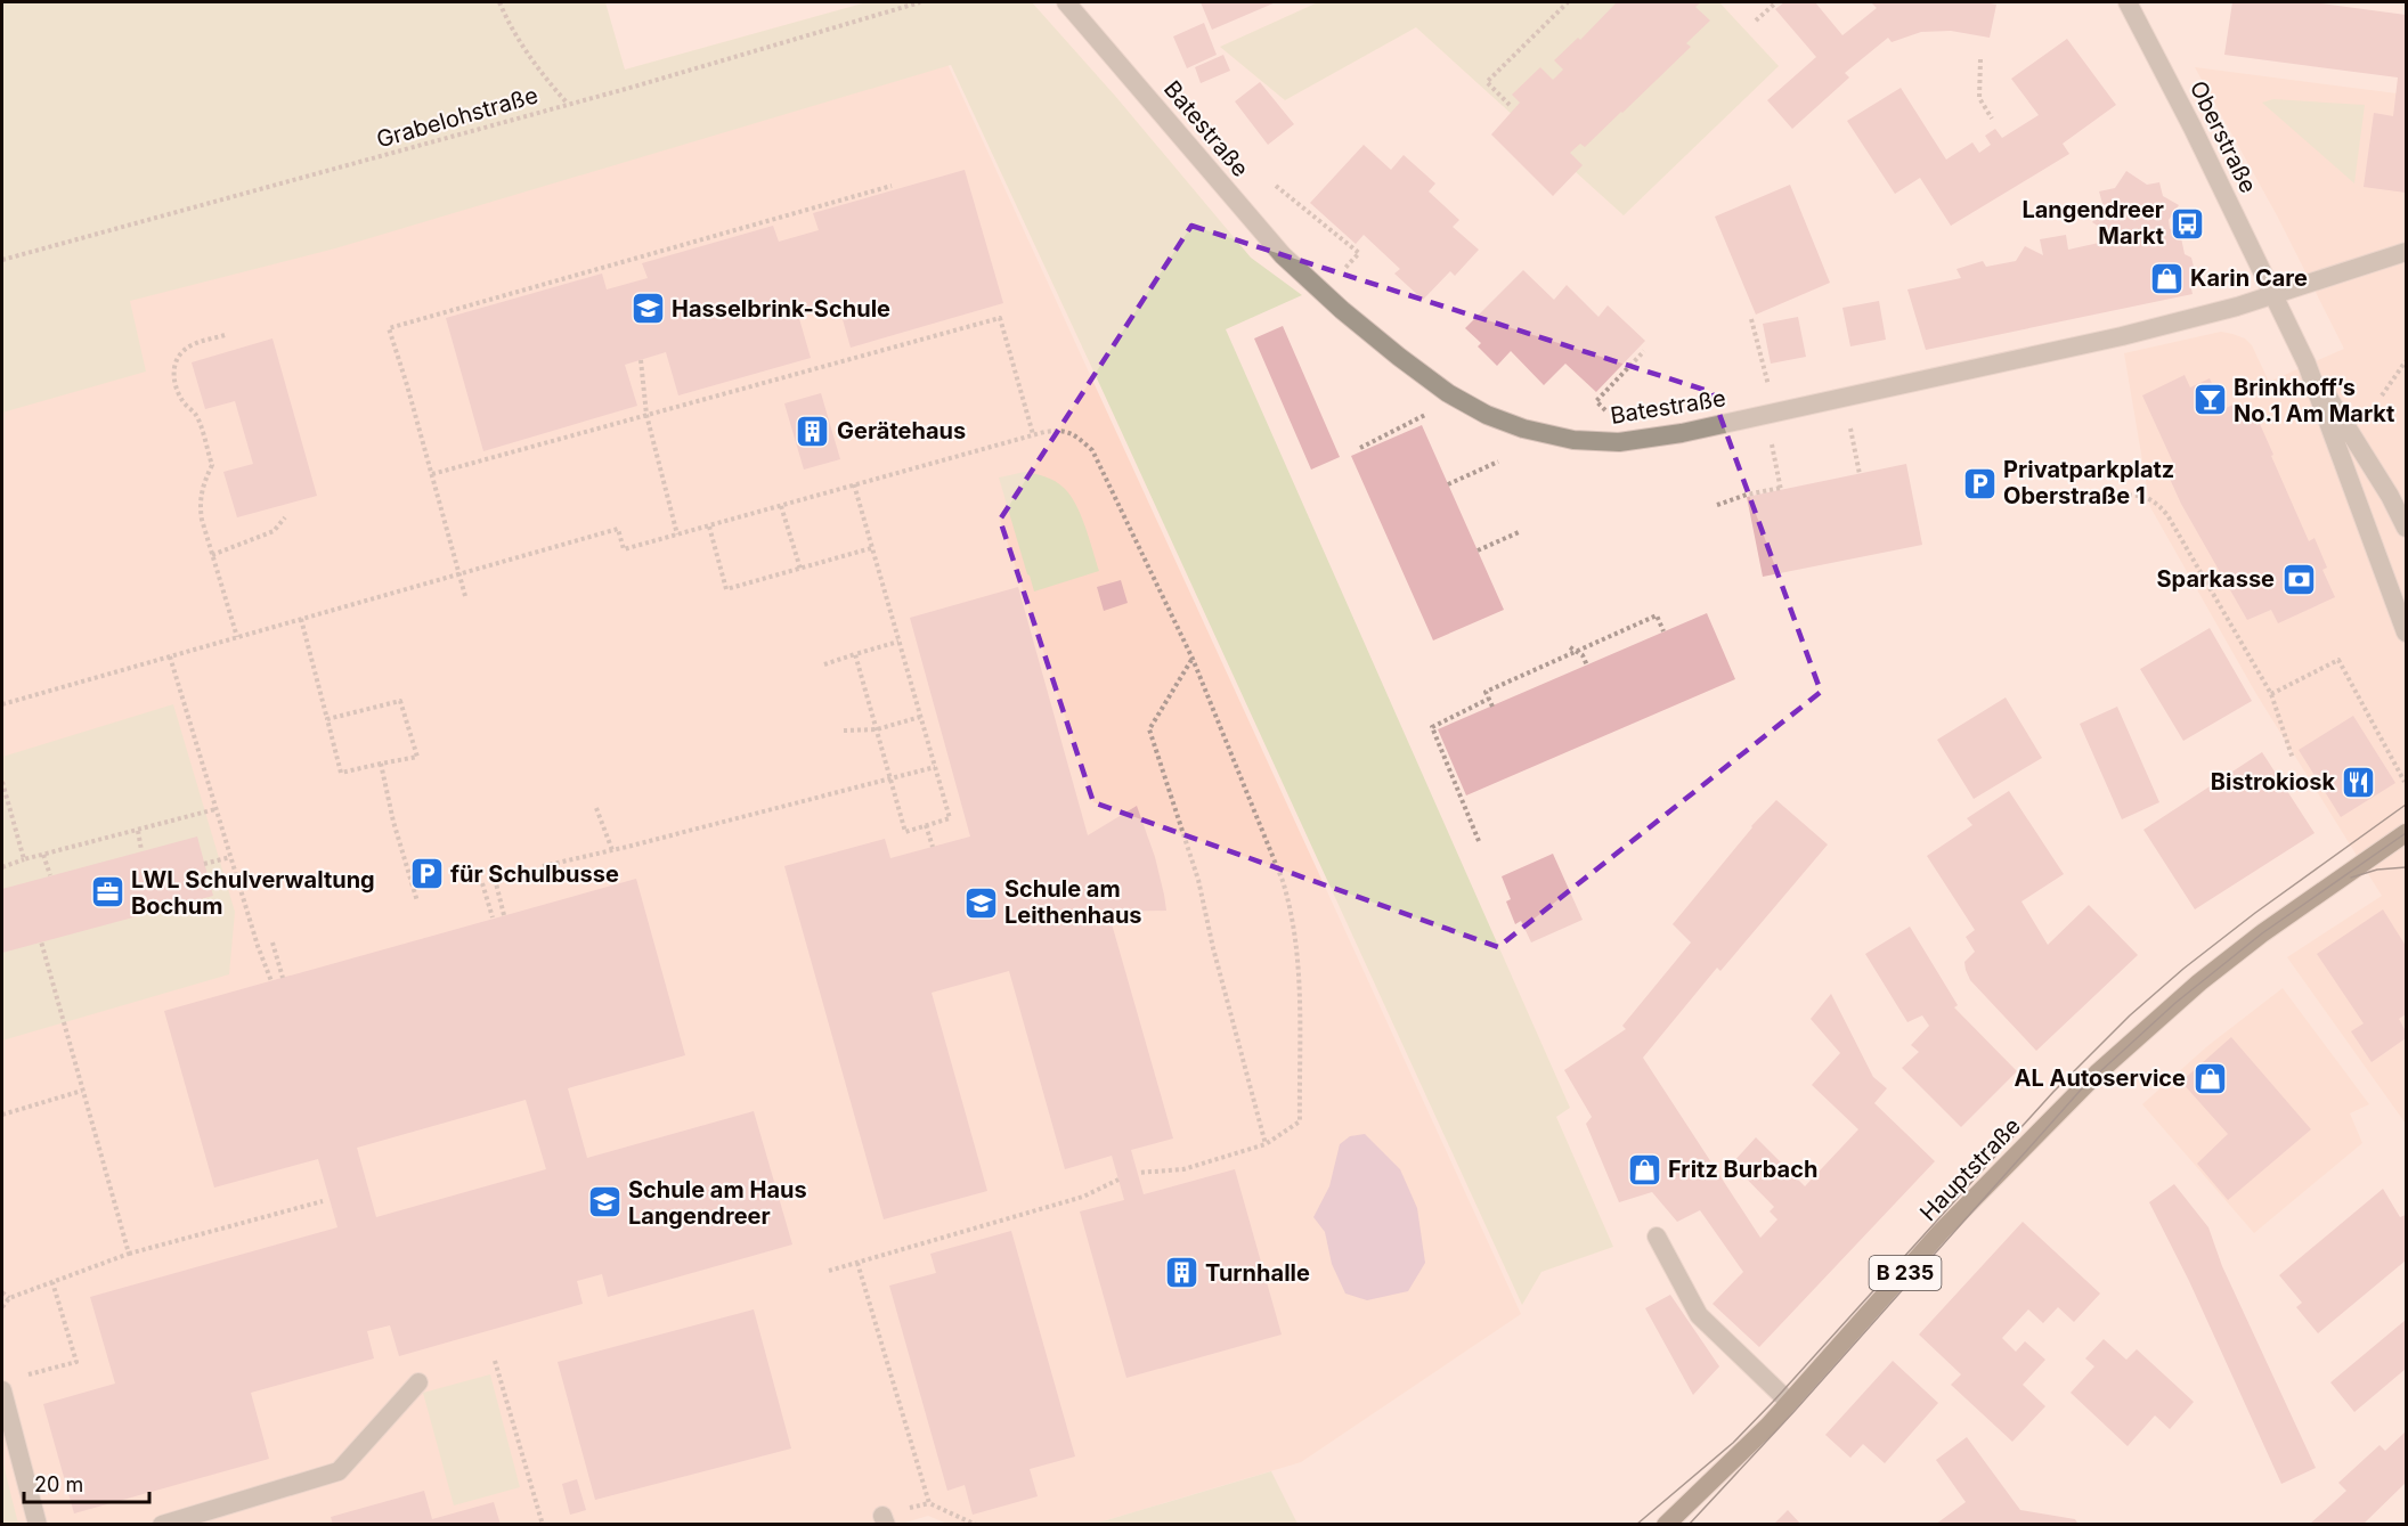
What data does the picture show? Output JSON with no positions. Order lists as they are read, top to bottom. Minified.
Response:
{"streets":{"main road":["Hauptstraße","B 235"],"street":["Batestraße","Oberstraße"],"path":["Grabelohstraße"]},"crossings":[["Batestraße","Oberstraße"]],"places":{"bus stop":["Langendreer Markt"],"shop":["Karin Care","AL Autoservice","Fritz Burbach"],"school or university":["Hasselbrink-Schule","Schule am Leithenhaus","Schule am Haus Langendreer"],"bar":["Brinkhoff’s No.1 Am Markt"],"building":["Gerätehaus","Turnhalle"],"parking":["Privatparkplatz Oberstraße 1","für Schulbusse"],"bank":["Sparkasse"],"restaurant":["Bistrokiosk"],"office":["LWL Schulverwaltung Bochum"]},"scale_bar":"20 m"}
